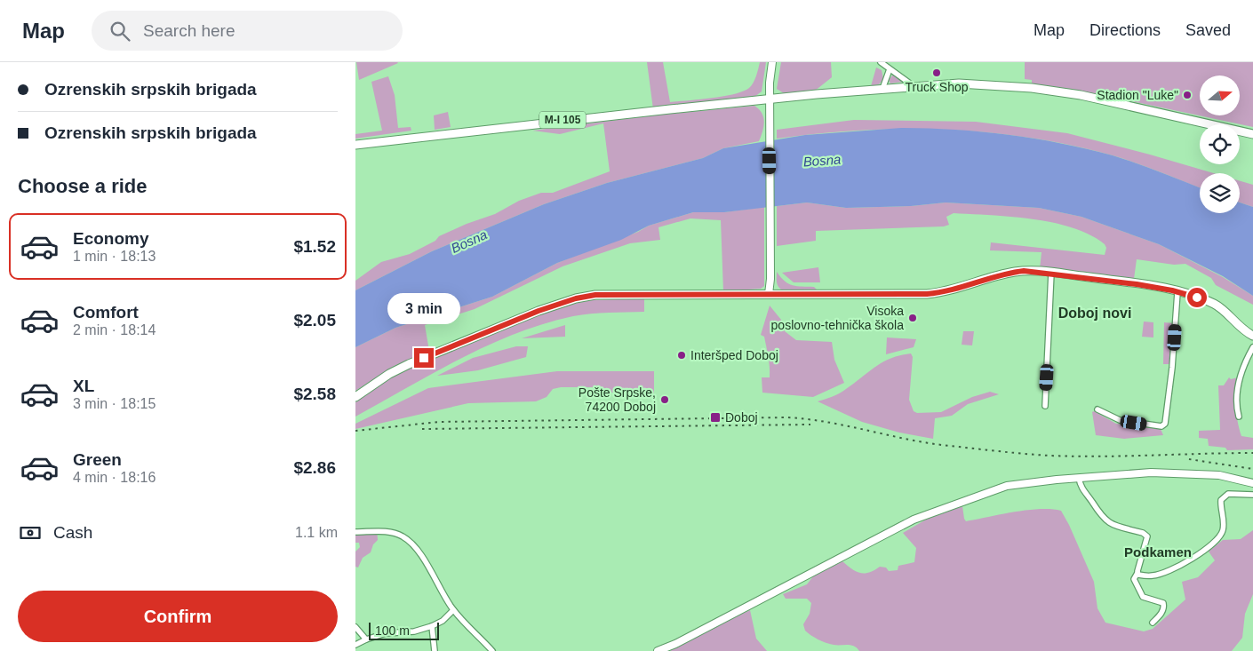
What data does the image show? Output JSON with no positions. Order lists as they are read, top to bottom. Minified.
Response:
{"streets":{"main road":["M-I 105"]},"districts":["Doboj novi","Podkamen"],"water":["Bosna"],"places":{"other":["Truck Shop","Stadion \"Luke\"","Visoka poslovno-tehnička škola","Interšped Doboj","Pošte Srpske, 74200 Doboj"],"transit":["Doboj"]},"scale_bar":"100 m","north":"right","page":{"header":"Map","search":"Search here","nav":["Map","Directions","Saved"],"banner":["Ozrenskih srpskih brigada","Ozrenskih srpskih brigada"],"heading":"Choose a ride","list":[{"name":"Economy","note":"1 min · 18:13","value":"$1.52"},{"name":"Comfort","note":"2 min · 18:14","value":"$2.05"},{"name":"XL","note":"3 min · 18:15","value":"$2.58"},{"name":"Green","note":"4 min · 18:16","value":"$2.86"}],"bubble":"3 min","pay":["Cash","1.1 km"],"buttons":"Confirm","scale":"100 m"}}
